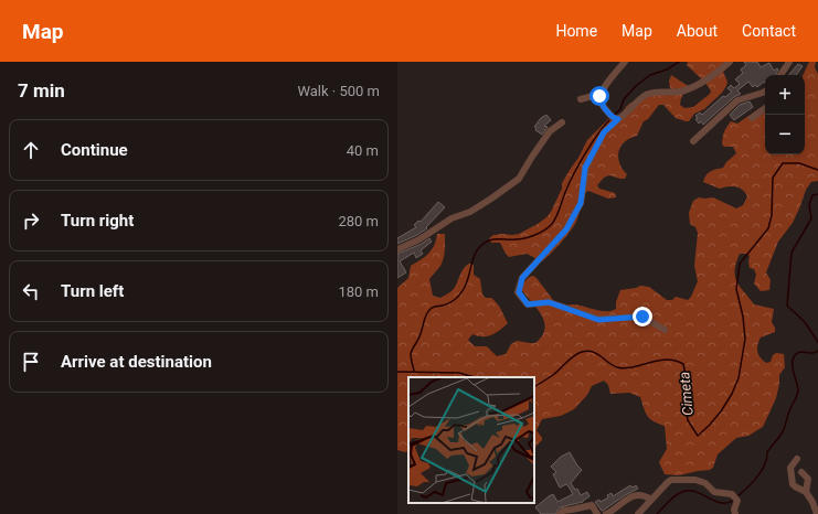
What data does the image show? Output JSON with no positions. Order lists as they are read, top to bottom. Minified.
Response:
{"water":["Cimeta"],"page":{"header":"Map","nav":["Home","Map","About","Contact"],"heading":["7 min","Walk · 500 m"],"map_buttons":["+","−"],"list":[["Continue","40 m"],["Turn right","280 m"],["Turn left","180 m"],"Arrive at destination"]}}
